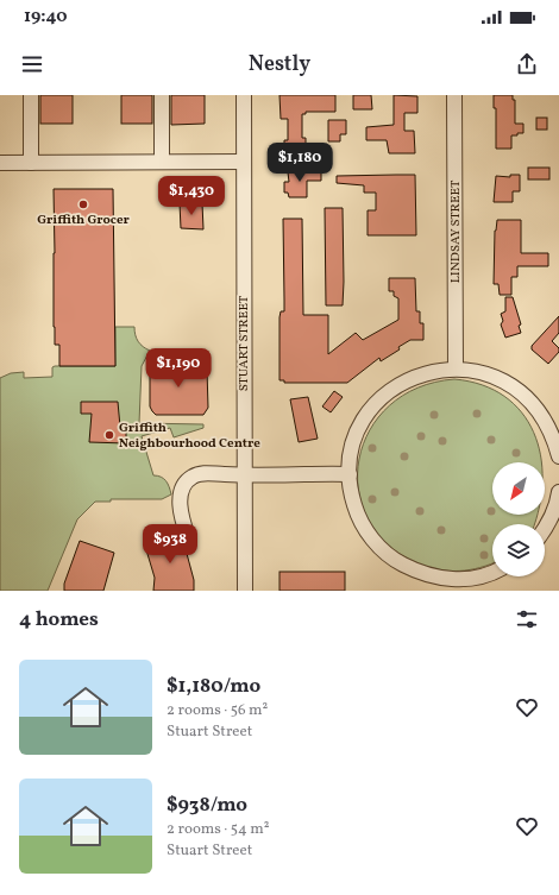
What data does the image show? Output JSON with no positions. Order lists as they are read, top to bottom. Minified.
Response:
{"streets":{"street":["LINDSAY STREET","STUART STREET"]},"places":["Griffith Grocer","Griffith Neighbourhood Centre"],"north":"bottom left","page":{"status":"19:40","header":"Nestly","price":["$1,180","$1,430","$1,190","$938"],"heading":"4 homes","list":[{"name":"$1,180/mo","note":"2 rooms · 56 m² · Stuart Street"},{"name":"$938/mo","note":"2 rooms · 54 m² · Stuart Street"}]}}
